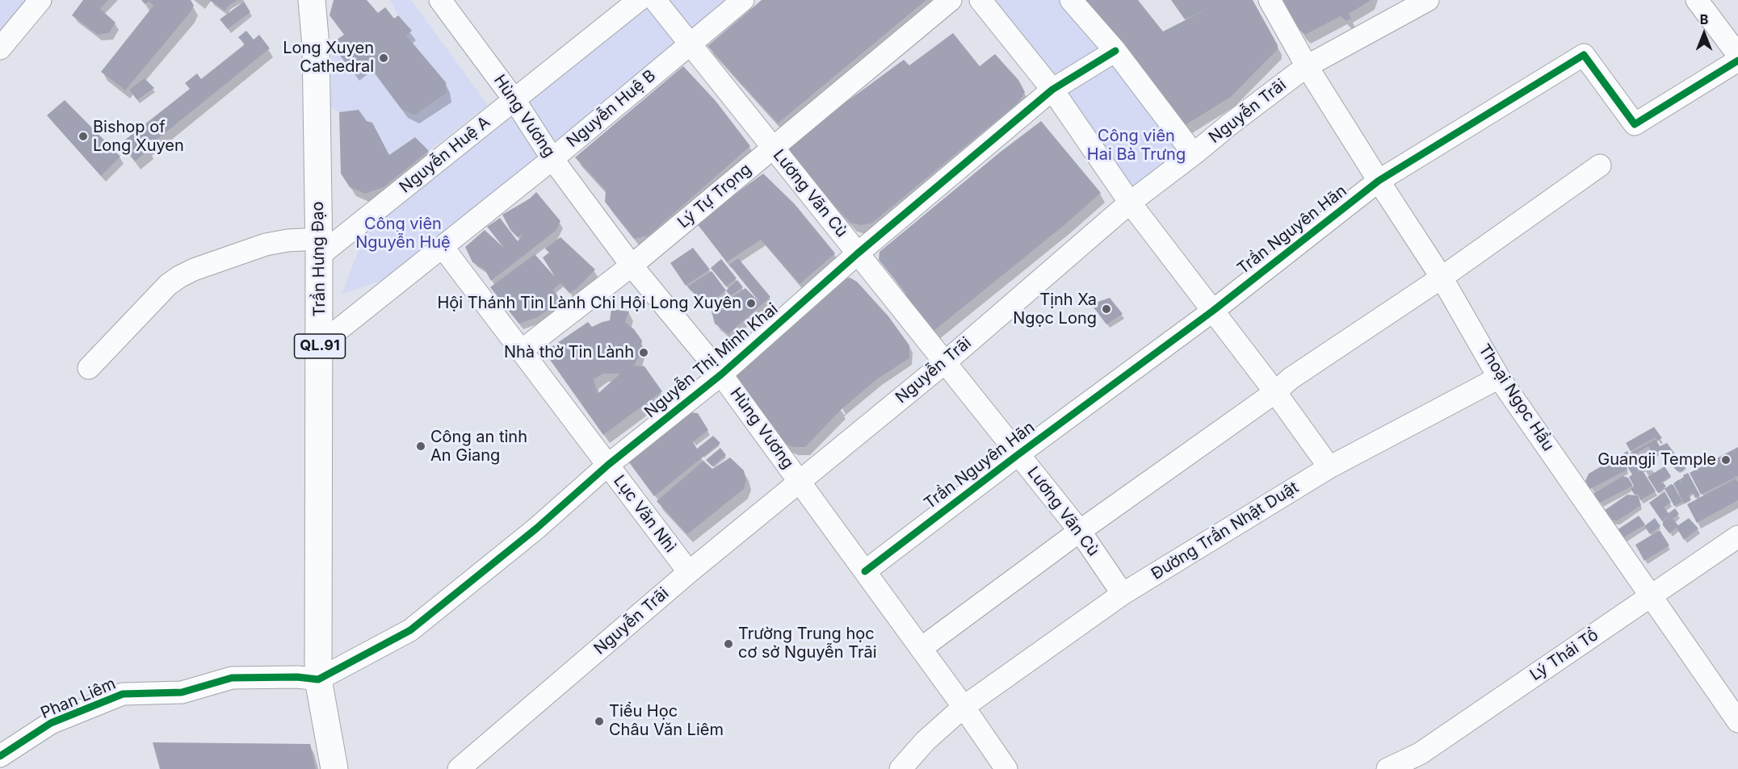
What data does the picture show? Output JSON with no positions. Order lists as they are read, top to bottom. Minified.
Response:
{"streets":{"highway":["Trần Hưng Đạo","QL.91"],"street":["Nguyễn Huệ B","Nguyễn Trãi","Hùng Vương","Nguyễn Huệ A","Lương Vãn Cù","Lý Tự Trọng","Trần Nguyên Hãn","Nguyễn Thị Minh Khai","Thoại Ngọc Hầu","Lục Văn Nhì","Đường Trần Nhật Duật","Lý Thái Tổ","Phan Liêm"]},"crossings":[["Nguyễn Huệ B","Hùng Vương"],["Nguyễn Huệ B","Lương Vãn Cù"],["Nguyễn Huệ B","Trần Hưng Đạo"],["Nguyễn Huệ B","Lục Văn Nhì"],["Nguyễn Trãi","Hùng Vương"],["Nguyễn Trãi","Lương Vãn Cù"],["Nguyễn Trãi","Thoại Ngọc Hầu"],["Nguyễn Trãi","Lục Văn Nhì"],["Hùng Vương","Nguyễn Huệ A"],["Hùng Vương","Lý Tự Trọng"],["Hùng Vương","Trần Nguyên Hãn"],["Hùng Vương","Nguyễn Thị Minh Khai"],["Hùng Vương","Đường Trần Nhật Duật"],["Nguyễn Huệ A","Trần Hưng Đạo"],["Lương Vãn Cù","Lý Tự Trọng"],["Lương Vãn Cù","Trần Nguyên Hãn"],["Lương Vãn Cù","Nguyễn Thị Minh Khai"],["Lương Vãn Cù","Đường Trần Nhật Duật"],["Lý Tự Trọng","Lục Văn Nhì"],["Trần Nguyên Hãn","Thoại Ngọc Hầu"],["Trần Hưng Đạo","Nguyễn Thị Minh Khai"],["Trần Hưng Đạo","Phan Liêm"],["Nguyễn Thị Minh Khai","Lục Văn Nhì"],["Nguyễn Thị Minh Khai","Phan Liêm"],["Thoại Ngọc Hầu","Đường Trần Nhật Duật"],["Thoại Ngọc Hầu","Lý Thái Tổ"]],"parks":["Công viên Hai Bà Trưng","Công viên Nguyễn Huệ"],"places":["Long Xuyen Cathedral","Bishop of Long Xuyen","Hội Thánh Tin Lành Chi Hội Long Xuyên","Tịnh Xa Ngọc Long","Nhà thờ Tin Lành","Công an tỉnh An Giang","Guangji Temple","Trường Trung học cơ sở Nguyễn Trãi","Tiểu Học Châu Văn Liêm"],"north":"top"}
